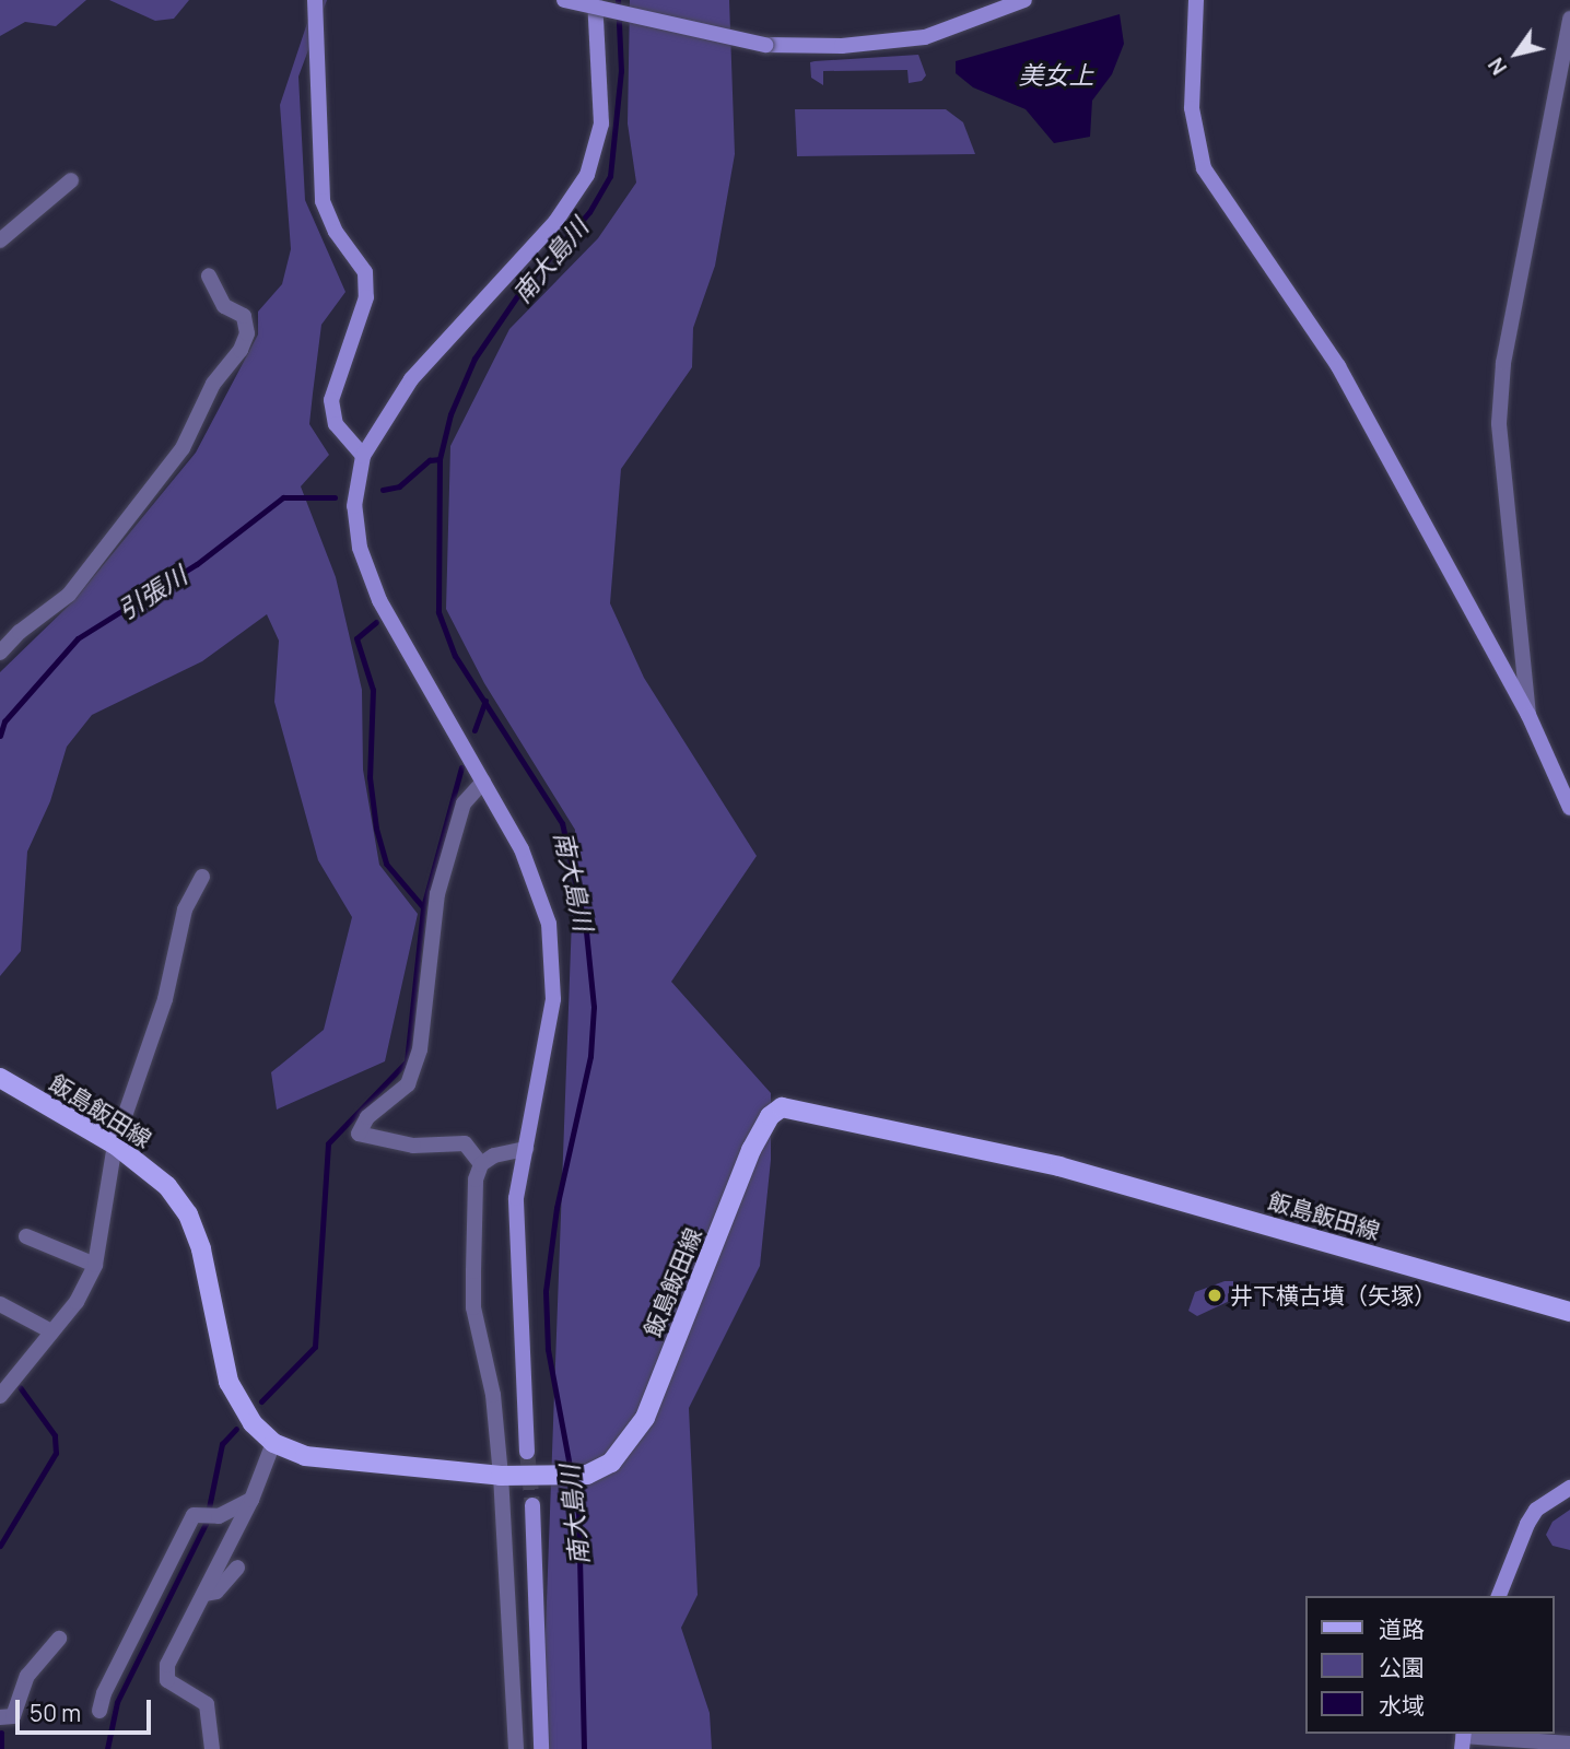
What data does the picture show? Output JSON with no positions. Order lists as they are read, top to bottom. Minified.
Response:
{"streets":{"main road":["飯島飯田線"]},"water":["美女上","南大島川","引張川"],"places":["井下横古墳（矢塚）"],"legend":["道路","公園","水域"],"scale_bar":"50 m","north":"bottom left"}
